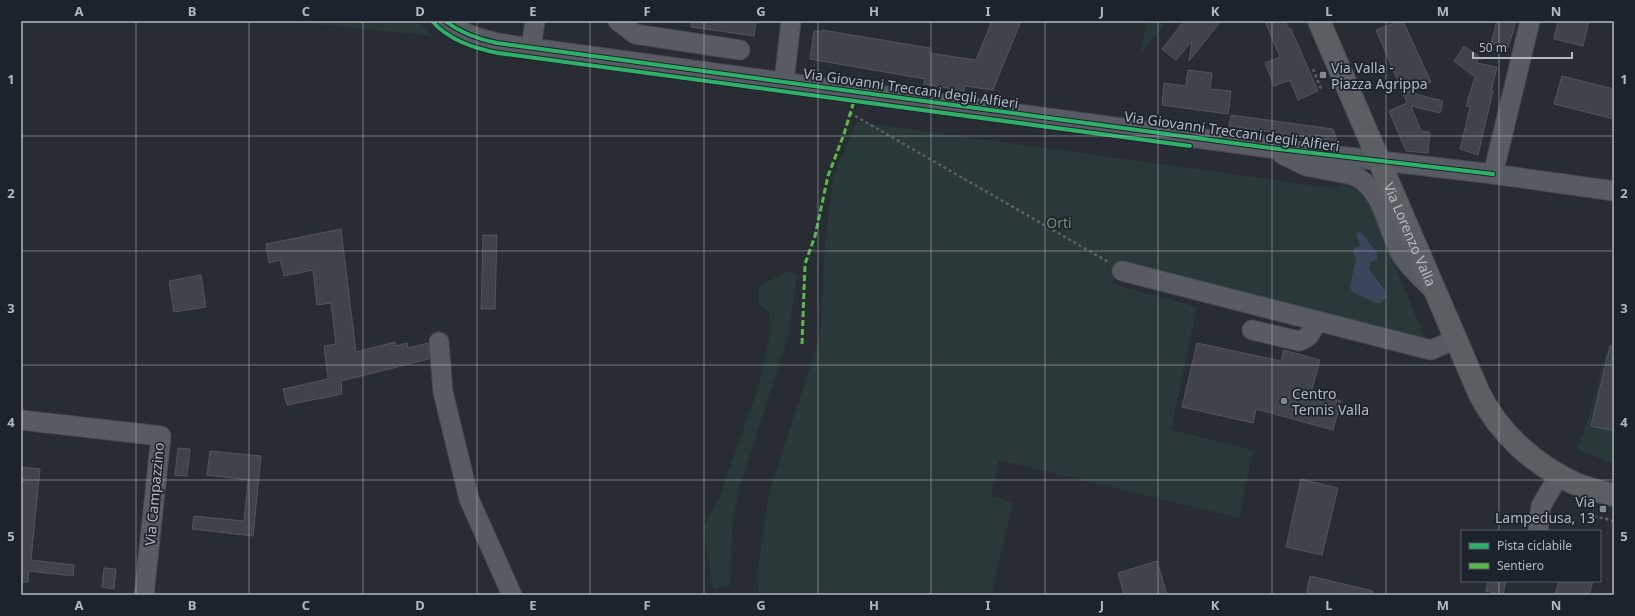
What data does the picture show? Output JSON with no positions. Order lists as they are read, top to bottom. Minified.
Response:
{"streets":{"main road":["Via Lorenzo Valla"],"street":["Via Giovanni Treccani degli Alfieri","Via Campazzino"]},"crossings":[["Via Giovanni Treccani degli Alfieri","Via Lorenzo Valla"]],"parks":["Orti"],"places":{"transit":["Via Valla - Piazza Agrippa","Via Lampedusa, 13"],"other":["Centro Tennis Valla"]},"legend":["Pista ciclabile","Sentiero"],"scale_bar":"50 m","grid":{"columns":["A","B","C","D","E","F","G","H","I","J","K","L","M","N"],"rows":["1","2","3","4","5"]}}
